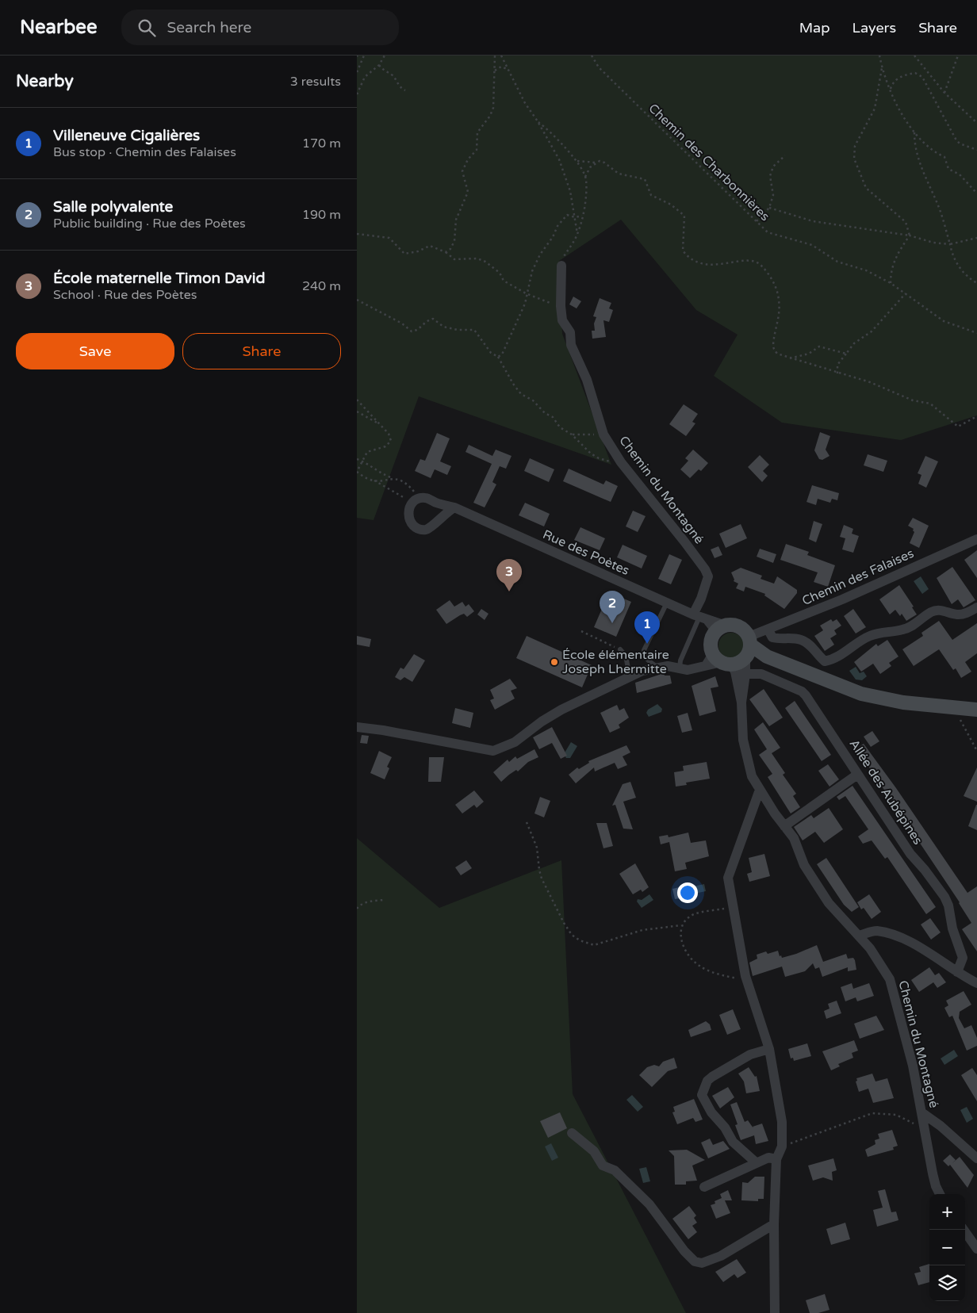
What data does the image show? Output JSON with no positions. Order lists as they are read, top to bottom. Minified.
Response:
{"streets":{"street":["Chemin du Montagné","Rue des Poètes","Chemin des Falaises","Allée des Aubépines"],"path":["Chemin des Charbonnières"]},"crossings":[["Chemin du Montagné","Rue des Poètes"],["Chemin du Montagné","Chemin des Falaises"],["Chemin du Montagné","Allée des Aubépines"],["Rue des Poètes","Chemin des Falaises"],["Rue des Poètes","Allée des Aubépines"],["Chemin des Falaises","Allée des Aubépines"]],"places":["École élémentaire Joseph Lhermitte"],"page":{"header":"Nearbee","search":"Search here","nav":["Map","Layers","Share"],"heading":["Nearby","3 results"],"list":[{"mark":"1","name":"Villeneuve Cigalières","note":"Bus stop · Chemin des Falaises","value":"170 m"},{"mark":"2","name":"Salle polyvalente","note":"Public building · Rue des Poètes","value":"190 m"},{"mark":"3","name":"École maternelle Timon David","note":"School · Rue des Poètes","value":"240 m"}],"buttons":["Save","Share"],"pins":["3","2","1"],"map_buttons":["+","−"]}}
